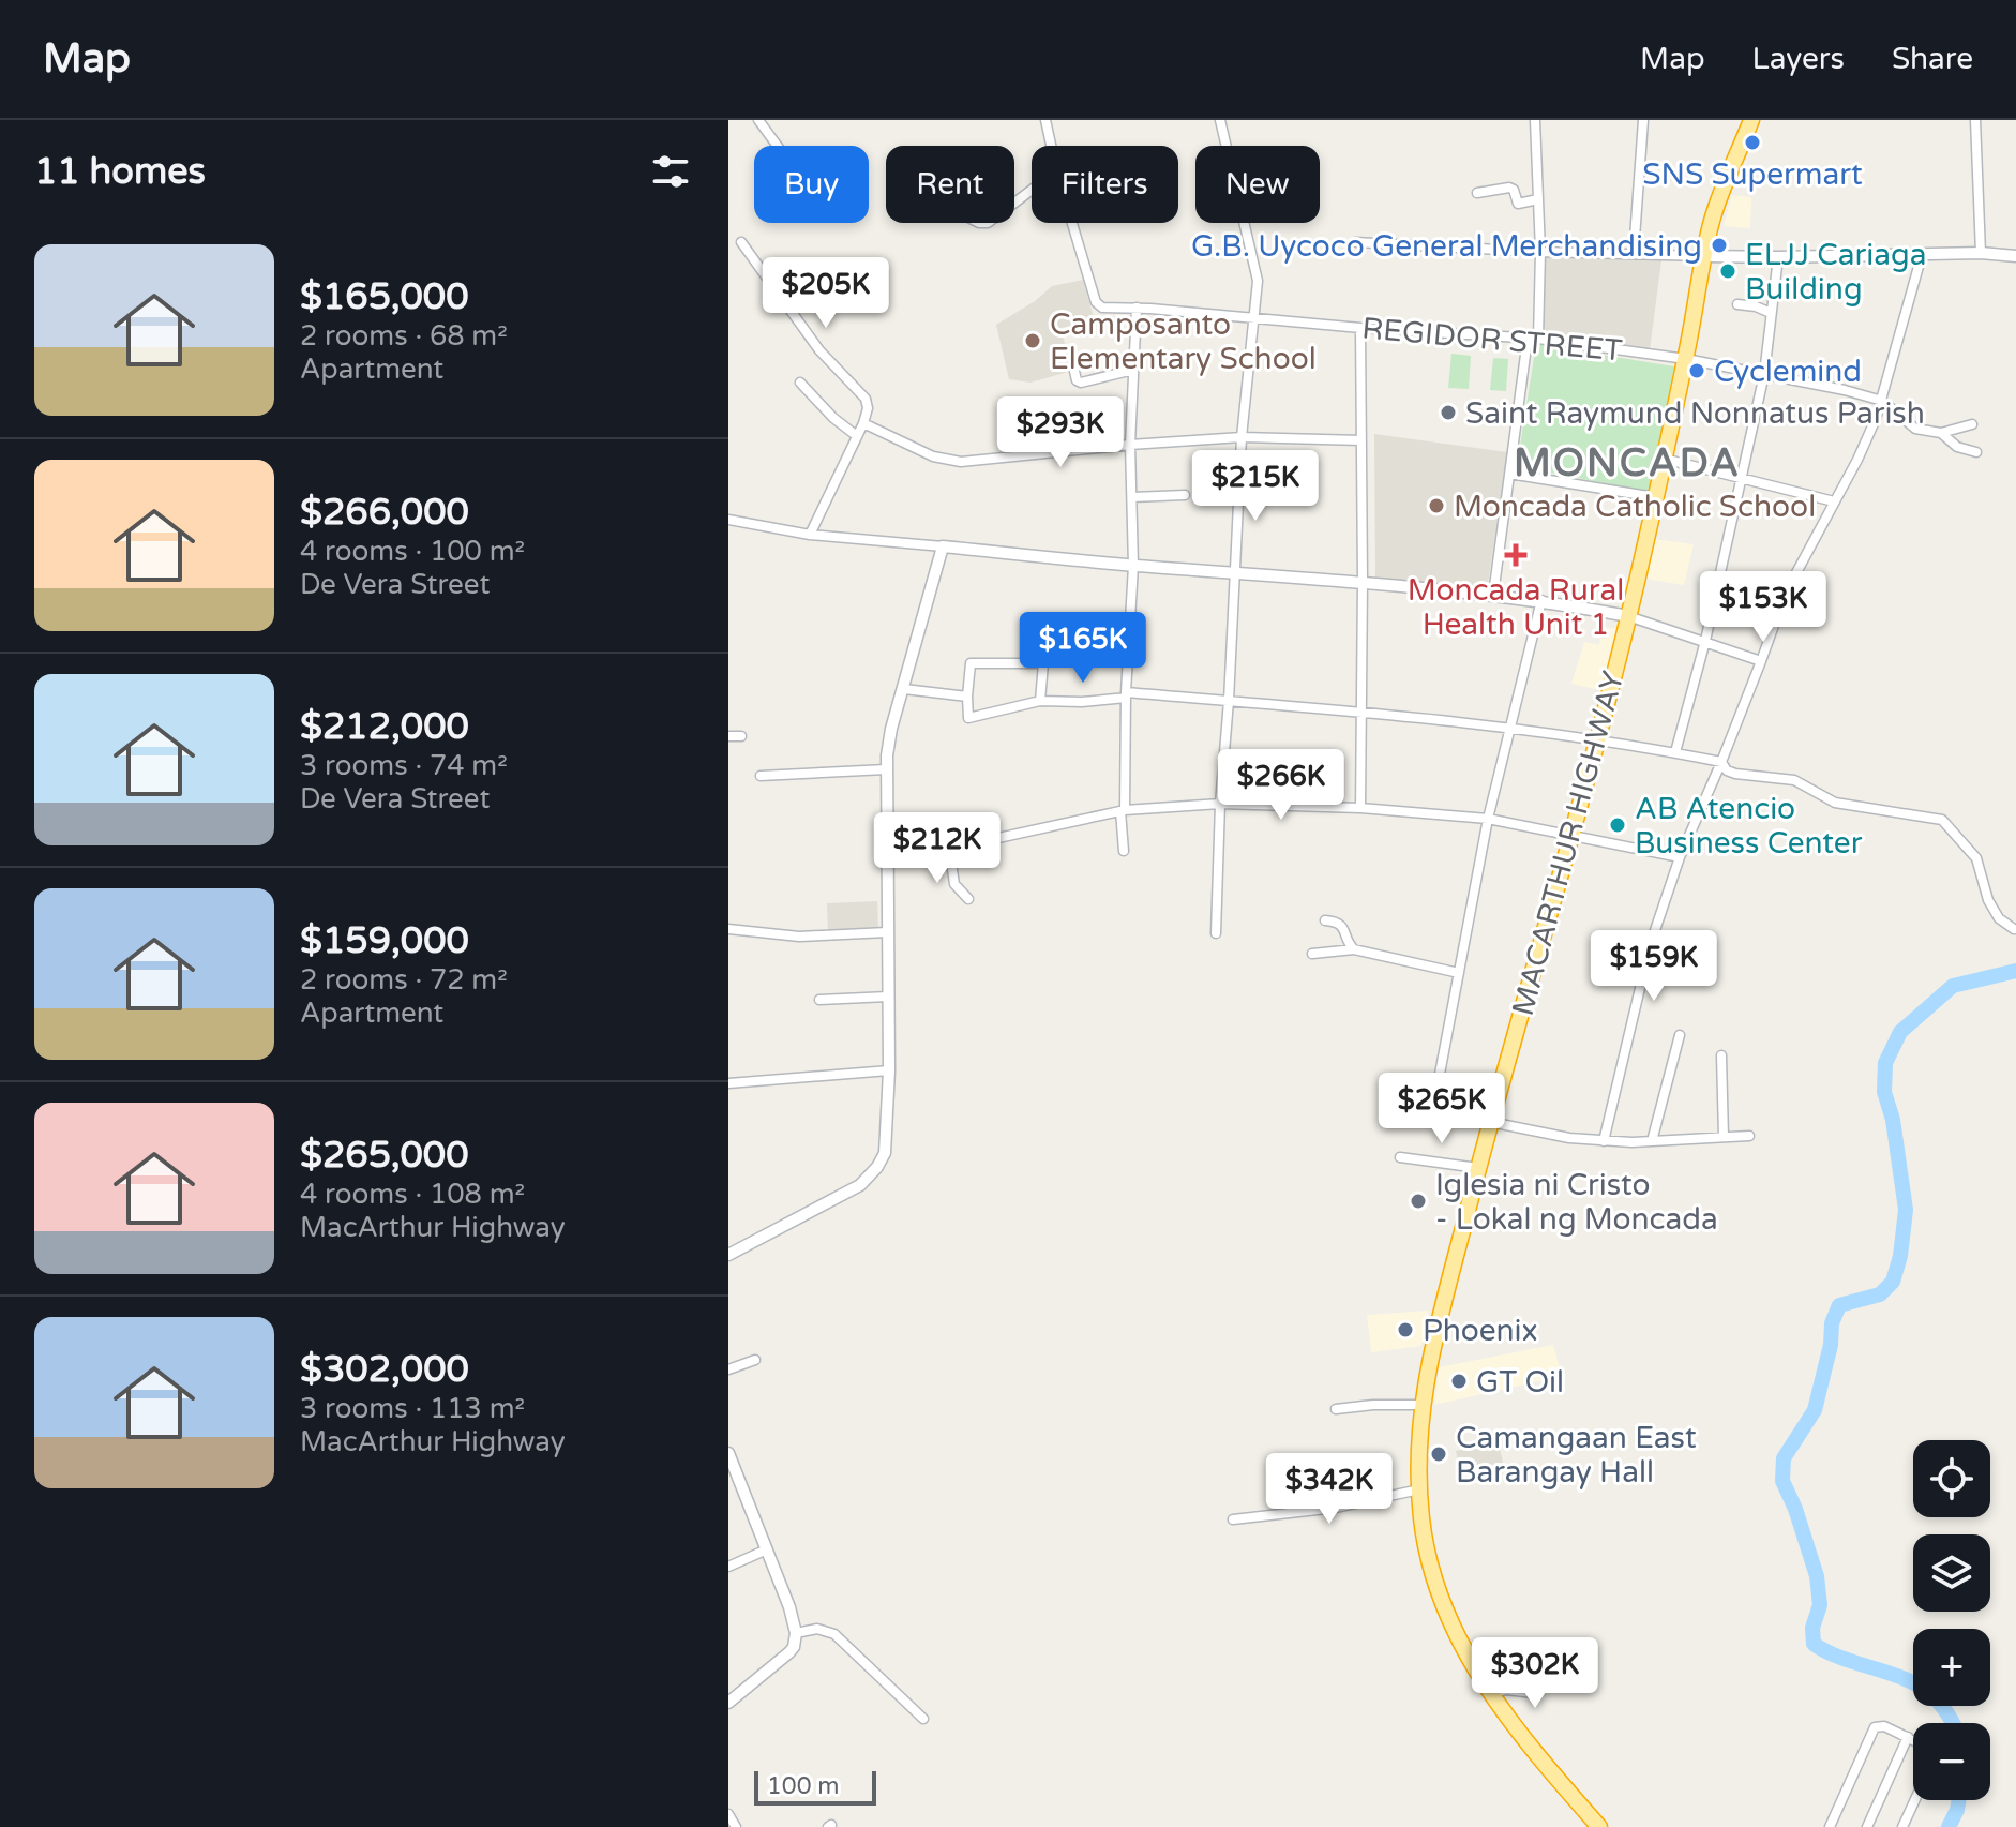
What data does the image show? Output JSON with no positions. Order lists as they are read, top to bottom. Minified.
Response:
{"streets":{"highway":["MACARTHUR HIGHWAY"],"street":["REGIDOR STREET"]},"crossings":[["REGIDOR STREET","MACARTHUR HIGHWAY"]],"districts":["MONCADA"],"places":{"other":["SNS Supermart","G.B. Uycoco General Merchandising","ELJJ Cariaga Building","Camposanto Elementary School","Cyclemind","Saint Raymund Nonnatus Parish","Moncada Catholic School","AB Atencio Business Center","Iglesia ni Cristo - Lokal ng Moncada","Phoenix","GT Oil","Camangaan East Barangay Hall"],"health":["Moncada Rural Health Unit 1"]},"scale_bar":"100 m","page":{"header":"Map","nav":["Map","Layers","Share"],"heading":"11 homes","chip":["Buy","Rent","Filters","New"],"list":[{"name":"$165,000","note":"2 rooms · 68 m² · Apartment"},{"name":"$266,000","note":"4 rooms · 100 m² · De Vera Street"},{"name":"$212,000","note":"3 rooms · 74 m² · De Vera Street"},{"name":"$159,000","note":"2 rooms · 72 m² · Apartment"},{"name":"$265,000","note":"4 rooms · 108 m² · MacArthur Highway"},{"name":"$302,000","note":"3 rooms · 113 m² · MacArthur Highway"}],"price":["$205K","$293K","$215K","$153K","$165K","$266K","$212K","$159K","$265K","$342K","$302K"],"map_buttons":["+","−"],"scale":"100 m"}}
